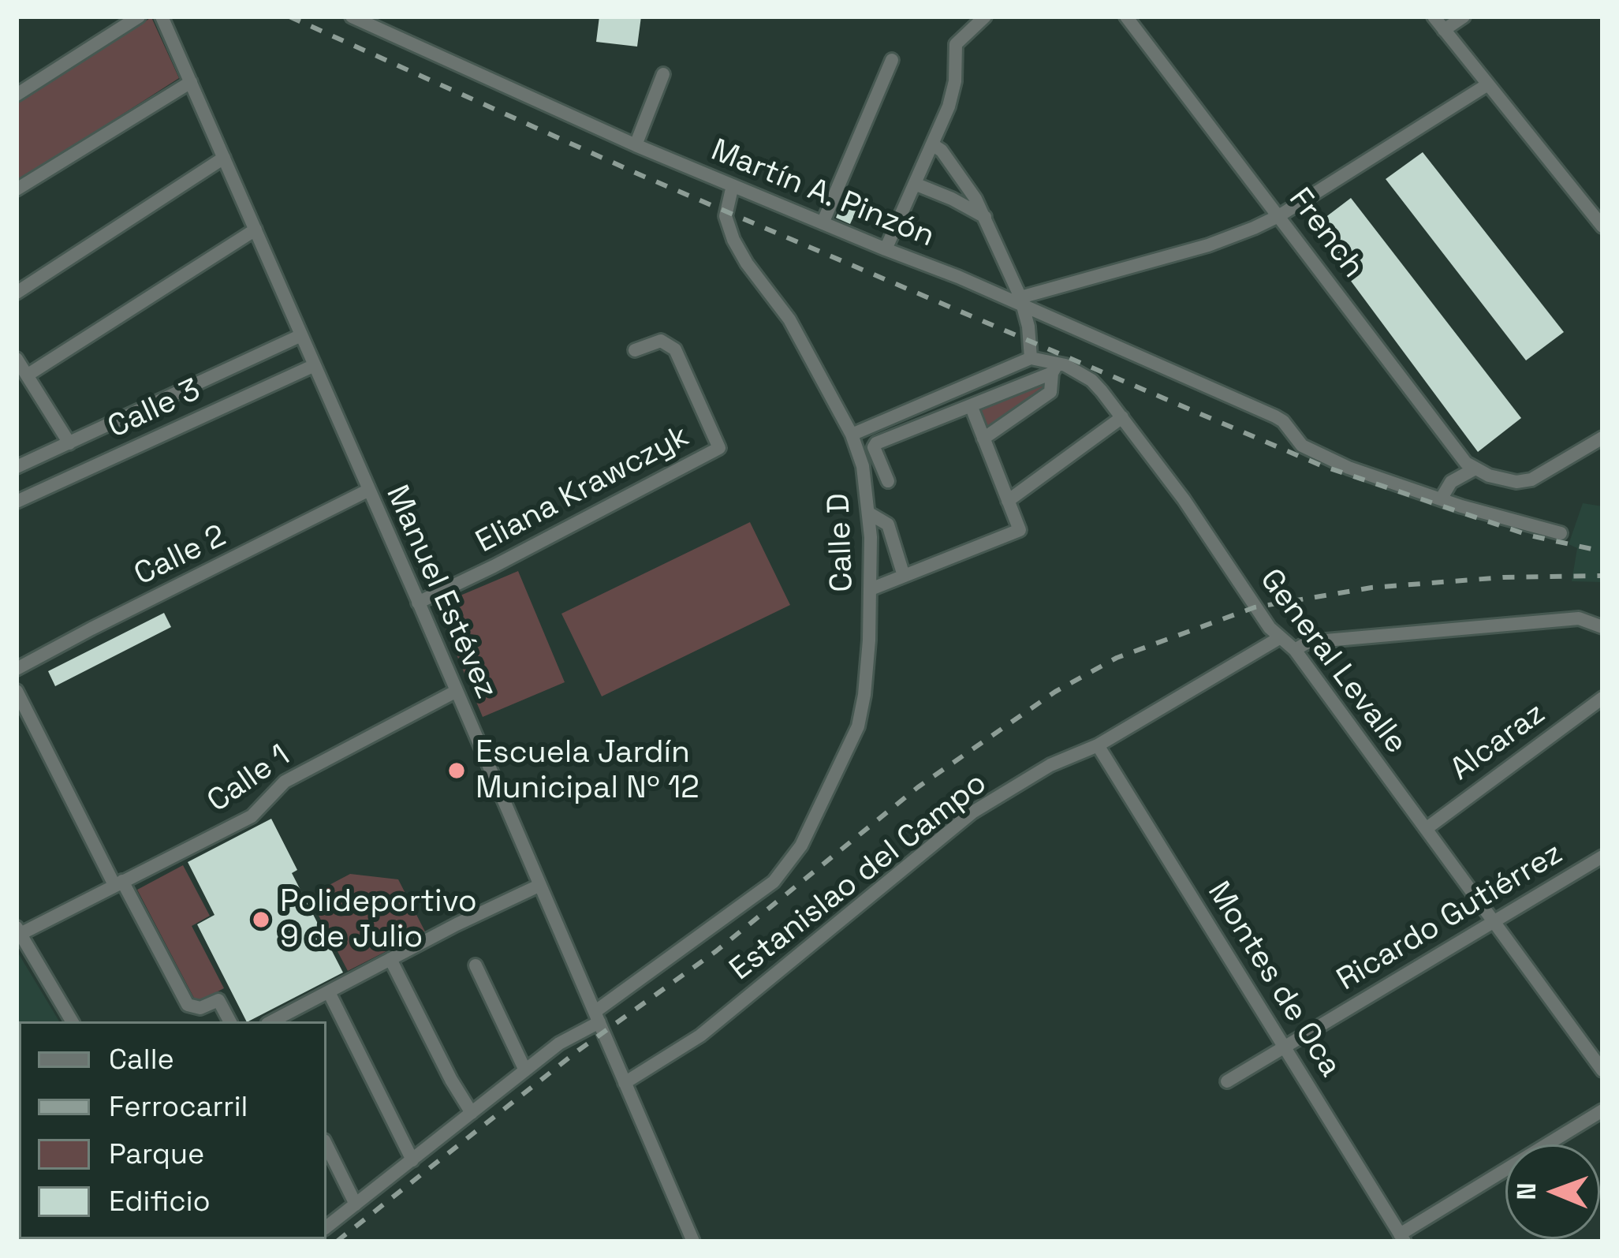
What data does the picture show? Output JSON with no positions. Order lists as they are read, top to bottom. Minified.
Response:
{"streets":{"street":["Martín A. Pinzón","French","Calle 3","Eliana Krawczyk","Calle D","Calle 2","Manuel Estévez","General Levalle","Alcaraz","Calle 1","Estanislao del Campo","Ricardo Gutiérrez","Montes de Oca"]},"crossings":[["Martín A. Pinzón","Calle D"],["Calle 3","Manuel Estévez"],["Eliana Krawczyk","Manuel Estévez"],["Calle D","Manuel Estévez"],["Calle 2","Manuel Estévez"],["Manuel Estévez","Calle 1"],["Manuel Estévez","Estanislao del Campo"],["General Levalle","Alcaraz"],["General Levalle","Estanislao del Campo"],["General Levalle","Ricardo Gutiérrez"],["Estanislao del Campo","Montes de Oca"],["Ricardo Gutiérrez","Montes de Oca"]],"places":["Escuela Jardín Municipal Nº 12","Polideportivo 9 de Julio"],"legend":["Calle","Ferrocarril","Parque","Edificio"],"north":"left"}
